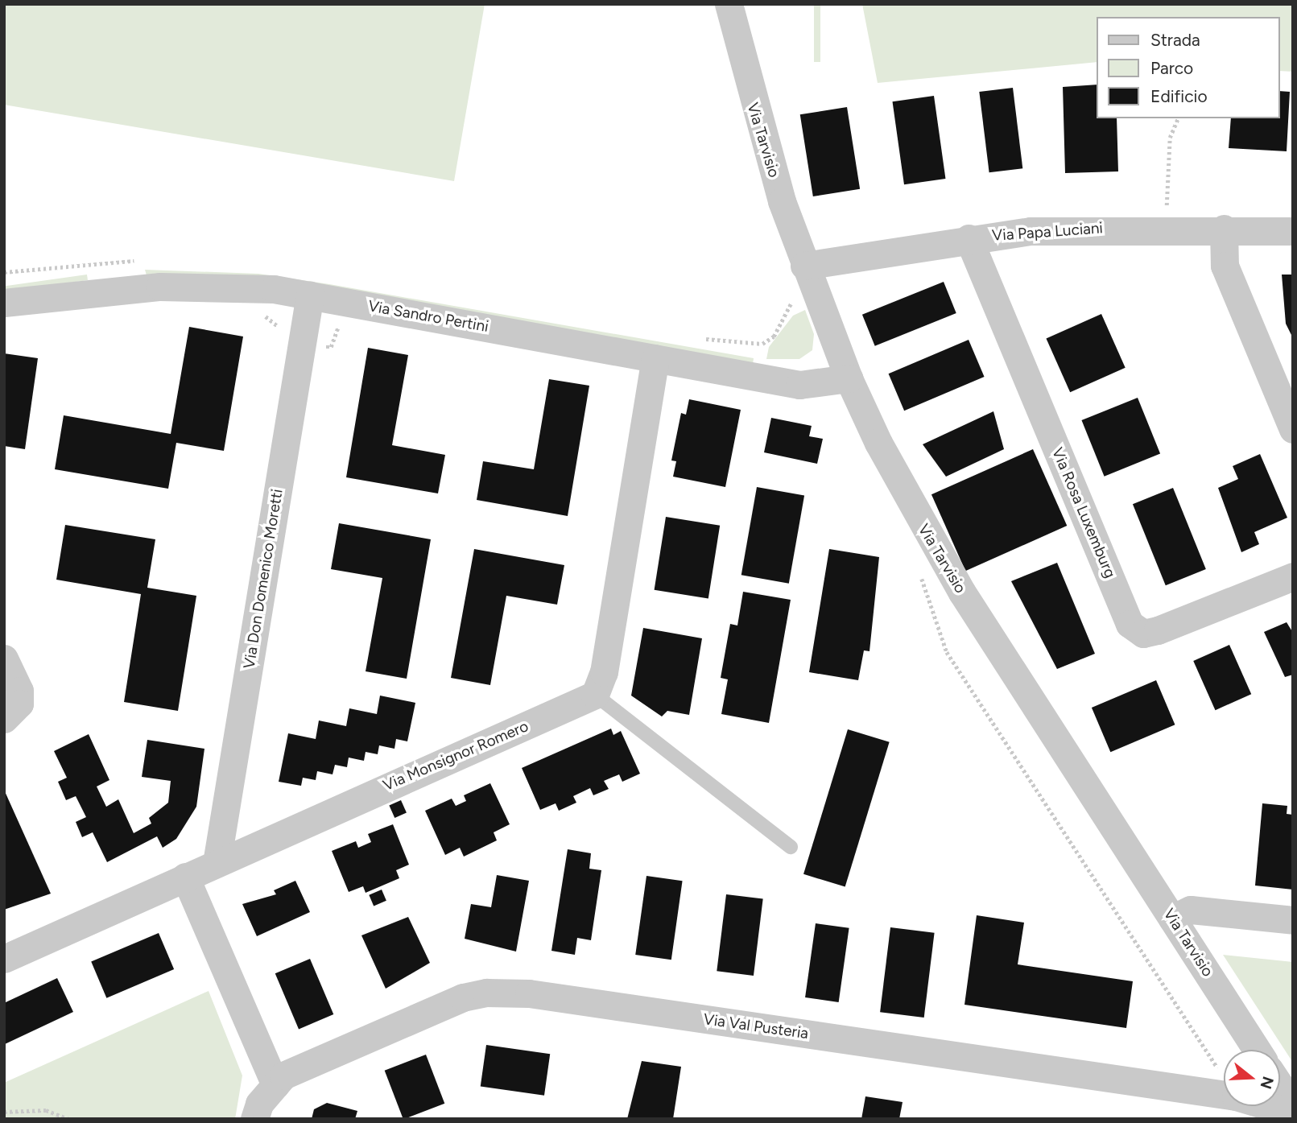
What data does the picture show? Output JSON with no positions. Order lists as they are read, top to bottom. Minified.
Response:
{"streets":{"street":["Via Tarvisio","Via Papa Luciani","Via Sandro Pertini","Via Rosa Luxemburg","Via Don Domenico Moretti","Via Monsignor Romero","Via Val Pusteria"]},"crossings":[["Via Tarvisio","Via Papa Luciani"],["Via Tarvisio","Via Sandro Pertini"],["Via Papa Luciani","Via Rosa Luxemburg"],["Via Sandro Pertini","Via Don Domenico Moretti"],["Via Don Domenico Moretti","Via Monsignor Romero"]],"legend":["Strada","Parco","Edificio"],"north":"right"}
